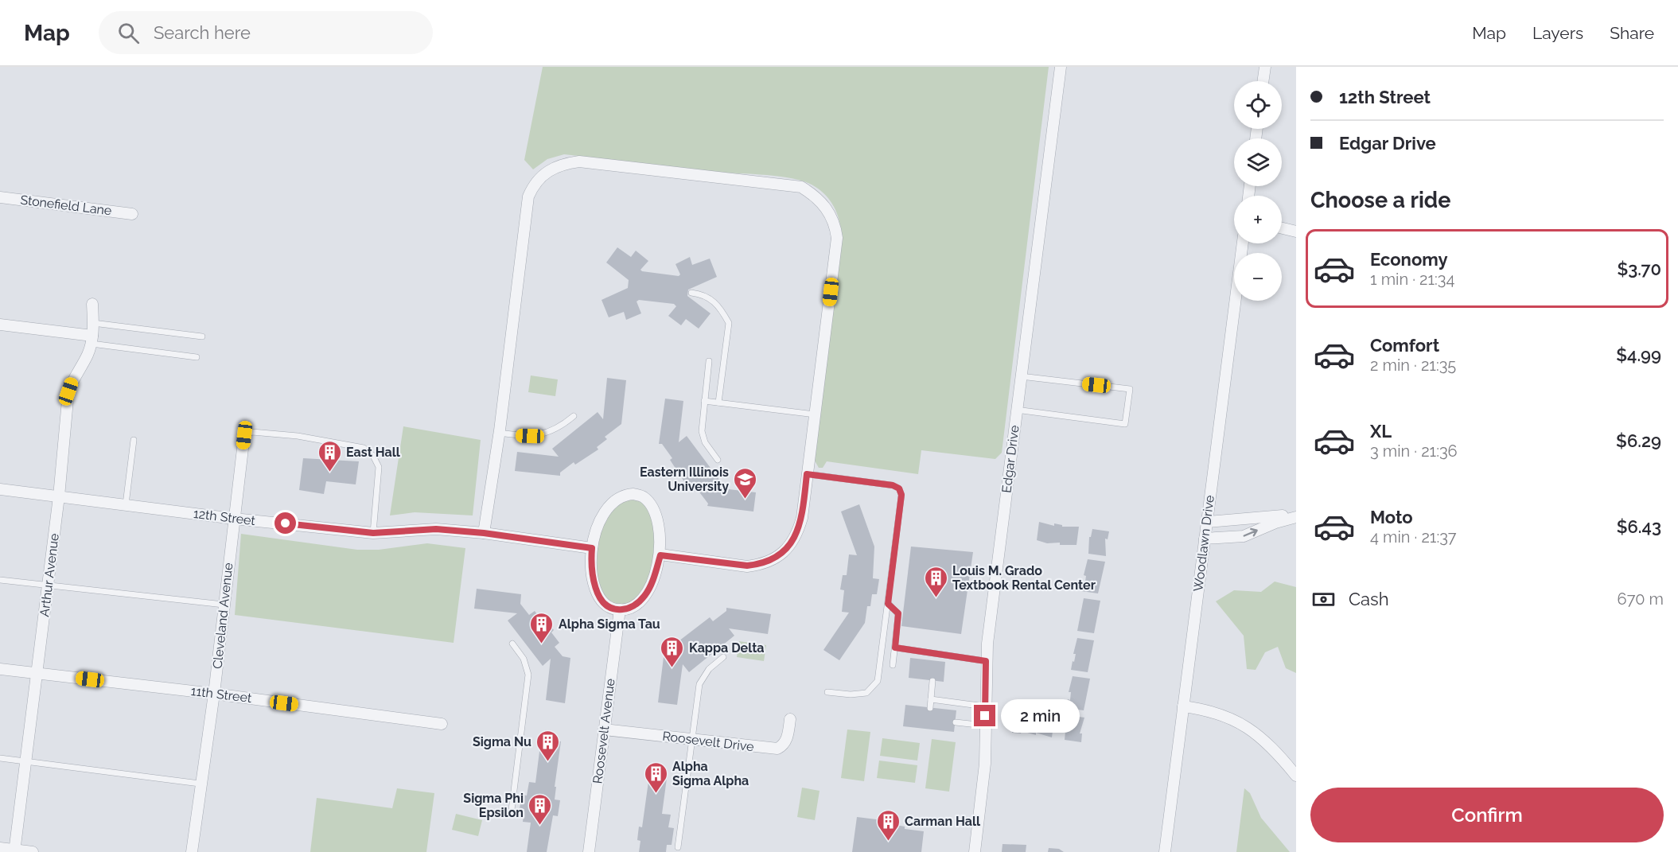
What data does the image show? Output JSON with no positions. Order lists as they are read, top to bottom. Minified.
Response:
{"streets":{"street":["Stonefield Lane","Edgar Drive","12th Street","Woodlawn Drive","Arthur Avenue","Cleveland Avenue","11th Street","Roosevelt Avenue","Roosevelt Drive"]},"crossings":[["12th Street","Arthur Avenue"],["12th Street","Cleveland Avenue"],["12th Street","Roosevelt Avenue"],["Arthur Avenue","11th Street"],["Cleveland Avenue","11th Street"],["Roosevelt Avenue","Roosevelt Drive"]],"places":{"building":["East Hall","Louis M. Grado Textbook Rental Center","Alpha Sigma Tau","Kappa Delta","Sigma Nu","Alpha Sigma Alpha","Sigma Phi Epsilon","Carman Hall"],"school or university":["Eastern Illinois University"]},"page":{"header":"Map","search":"Search here","nav":["Map","Layers","Share"],"banner":["12th Street","Edgar Drive"],"map_buttons":["+","−"],"heading":"Choose a ride","list":[{"name":"Economy","note":"1 min · 21:34","value":"$3.70"},{"name":"Comfort","note":"2 min · 21:35","value":"$4.99"},{"name":"XL","note":"3 min · 21:36","value":"$6.29"},{"name":"Moto","note":"4 min · 21:37","value":"$6.43"}],"pay":["Cash","670 m"],"bubble":"2 min","buttons":"Confirm"}}
